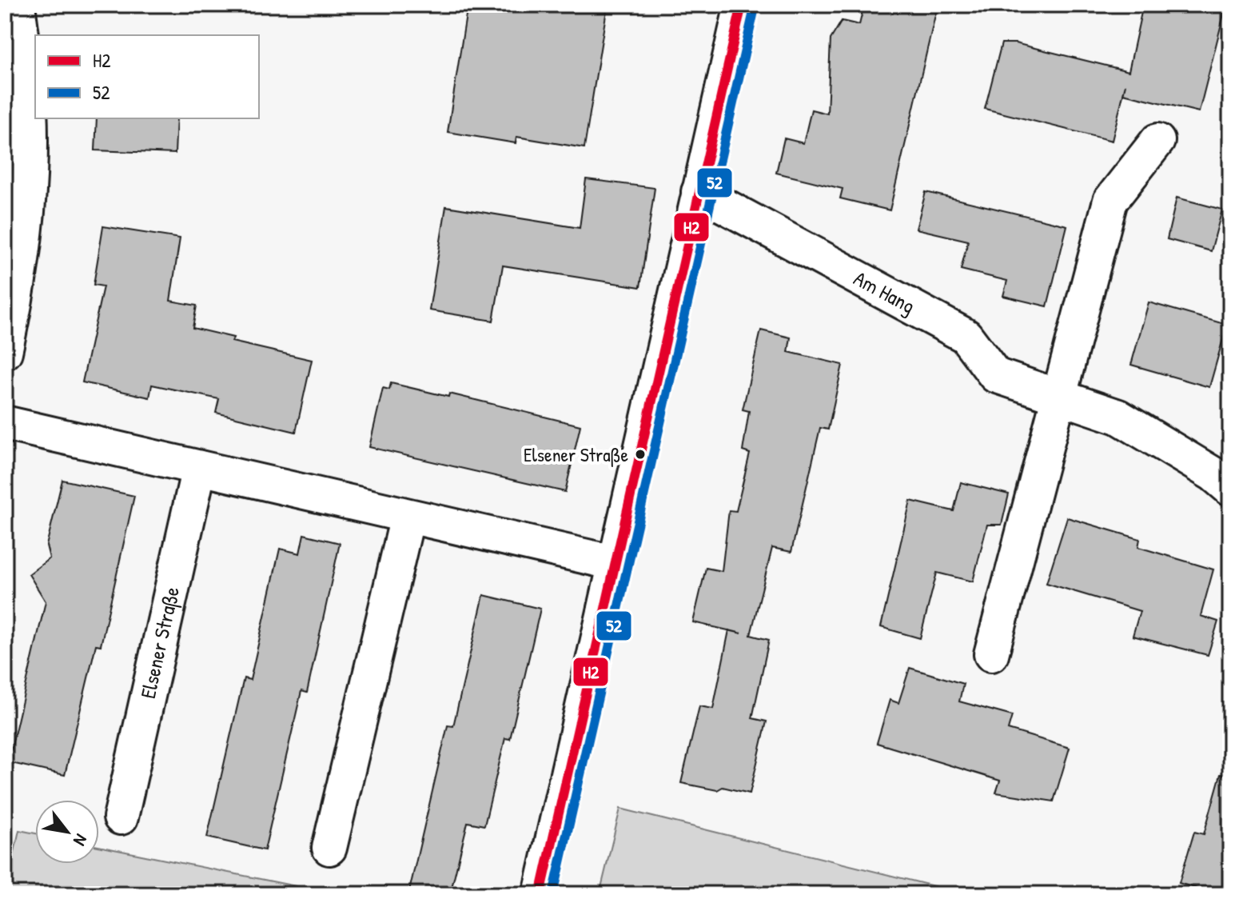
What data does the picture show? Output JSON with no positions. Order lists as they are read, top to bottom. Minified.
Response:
{"streets":{"street":["Am Hang","Elsener Straße"]},"places":["Elsener Straße"],"lines":["transit line H2","transit line 52"],"legend":["H2","52"],"north":"bottom right"}
